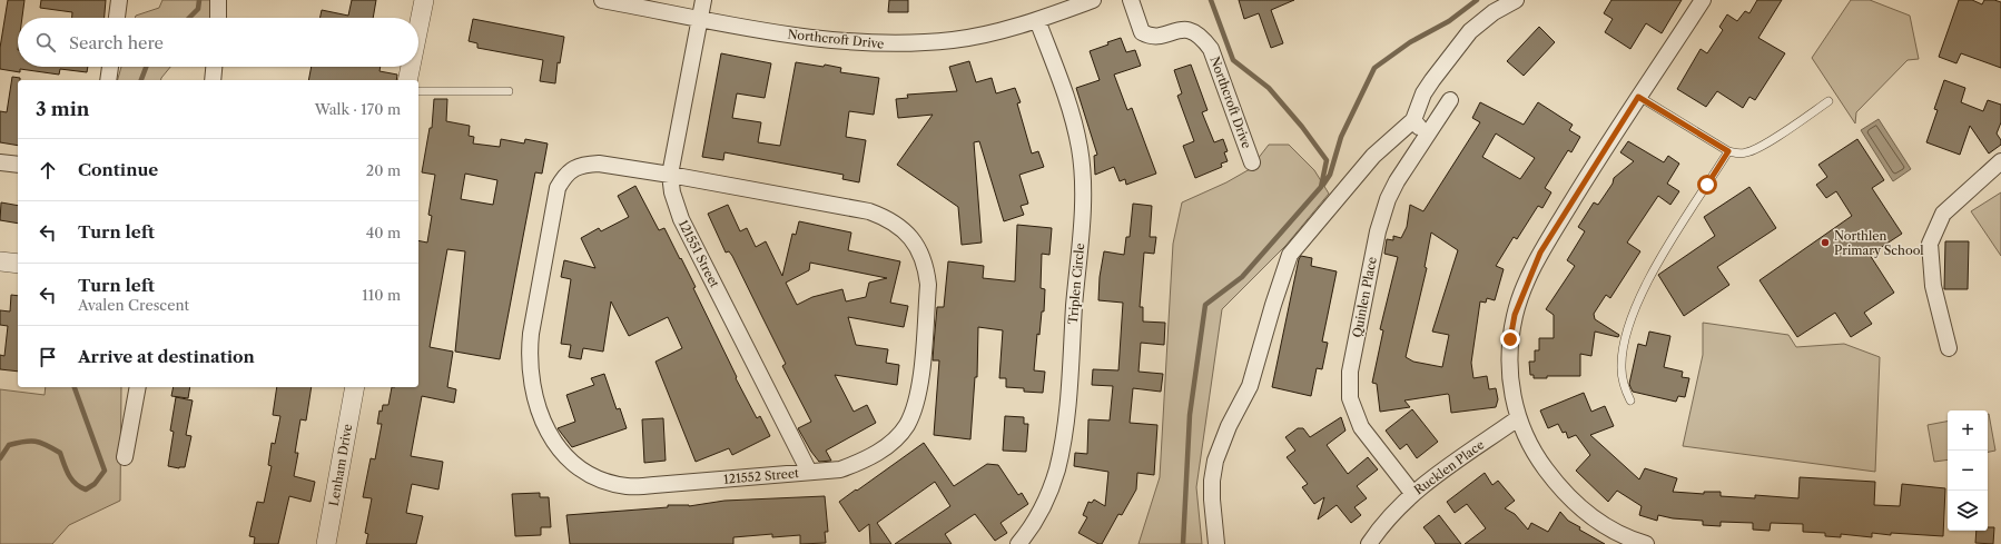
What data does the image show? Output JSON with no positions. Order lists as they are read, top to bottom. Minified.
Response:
{"streets":{"street":["Northcroft Drive","121551 Street","Triplen Circle","Quinlen Place","Lenham Drive","Rucklen Place","121552 Street"]},"crossings":[["Northcroft Drive","121551 Street"],["Northcroft Drive","Triplen Circle"],["121551 Street","121552 Street"],["Quinlen Place","Rucklen Place"]],"places":["Northlen Primary School"],"page":{"search":"Search here","heading":["3 min","Walk · 170 m"],"list":[["Continue","20 m"],["Turn left","40 m"],["Turn left","Avalen Crescent","110 m"],"Arrive at destination"],"map_buttons":["+","−"]}}
